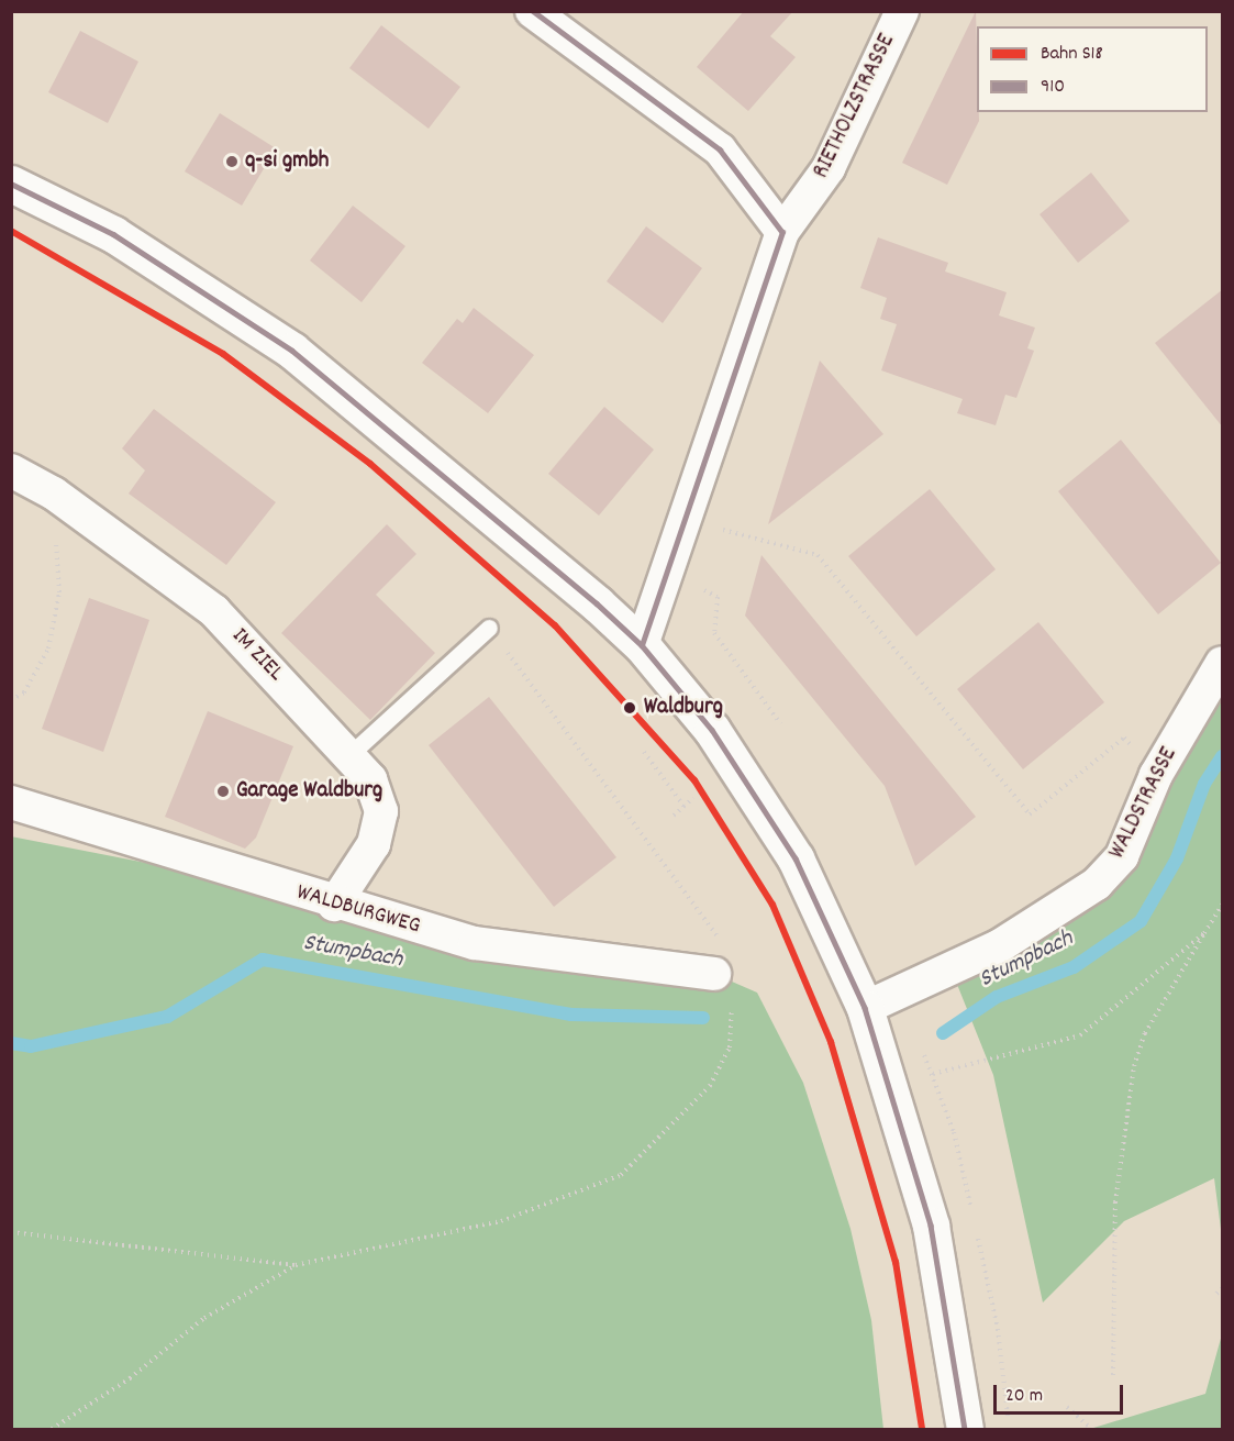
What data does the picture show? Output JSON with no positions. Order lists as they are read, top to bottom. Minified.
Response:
{"streets":{"street":["RIETHOLZSTRASSE","IM ZIEL","WALDSTRASSE","WALDBURGWEG"]},"crossings":[["IM ZIEL","WALDBURGWEG"]],"water":["Stumpbach"],"places":["q-si gmbh","Waldburg","Garage Waldburg"],"lines":["transit line 910","rail line S18"],"legend":["Bahn S18","910"],"scale_bar":"20 m"}
